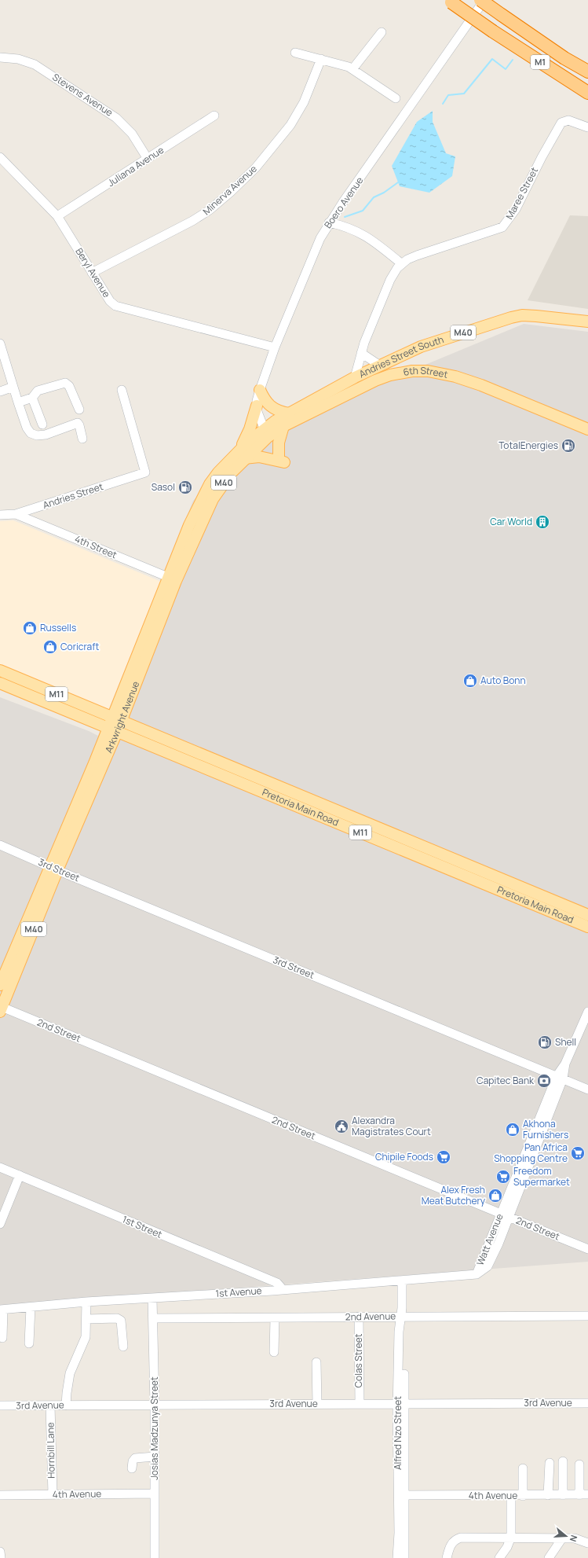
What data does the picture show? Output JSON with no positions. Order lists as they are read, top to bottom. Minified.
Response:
{"streets":{"highway":["M1"],"main road":["M40","Andries Street South","6th Street","M11","Arkwright Avenue","Pretoria Main Road"],"street":["Stevens Avenue","Juliana Avenue","Minerva Avenue","Maree Street","Boero Avenue","Beryl Avenue","Andries Street","4th Street","3rd Street","2nd Street","1st Street","Watt Avenue","1st Avenue","2nd Avenue","Colas Street","3rd Avenue","Josias Madzunya Street","Alfred Nzo Street","Hornbill Lane","4th Avenue"]},"crossings":[["Stevens Avenue","Juliana Avenue"],["Juliana Avenue","Beryl Avenue"],["Minerva Avenue","Beryl Avenue"],["Maree Street","Andries Street South"],["Boero Avenue","Beryl Avenue"],["Boero Avenue","Andries Street South"],["Boero Avenue","6th Street"],["Boero Avenue","Arkwright Avenue"],["Andries Street South","6th Street"],["Andries Street South","Arkwright Avenue"],["6th Street","Arkwright Avenue"],["Andries Street","4th Street"],["4th Street","Arkwright Avenue"],["M11","Arkwright Avenue"],["M11","Pretoria Main Road"],["Arkwright Avenue","Pretoria Main Road"],["Arkwright Avenue","3rd Street"],["Arkwright Avenue","2nd Street"],["3rd Street","Watt Avenue"],["2nd Street","Watt Avenue"],["1st Street","1st Avenue"],["Watt Avenue","1st Avenue"],["1st Avenue","Josias Madzunya Street"],["1st Avenue","Alfred Nzo Street"],["2nd Avenue","Colas Street"],["2nd Avenue","Josias Madzunya Street"],["2nd Avenue","Alfred Nzo Street"],["Colas Street","3rd Avenue"],["3rd Avenue","Josias Madzunya Street"],["3rd Avenue","Alfred Nzo Street"],["3rd Avenue","Hornbill Lane"],["Josias Madzunya Street","4th Avenue"],["Alfred Nzo Street","4th Avenue"],["Hornbill Lane","4th Avenue"]],"places":{"fuel station":["TotalEnergies","Sasol","Shell"],"building":["Car World"],"shop":["Russells","Coricraft","Auto Bonn","Akhona Furnishers","Alex Fresh Meat Butchery"],"bank":["Capitec Bank"],"public building":["Alexandra Magistrates Court"],"supermarket":["Pan Africa Shopping Centre","Chipile Foods","Freedom Supermarket"]},"north":"right"}
